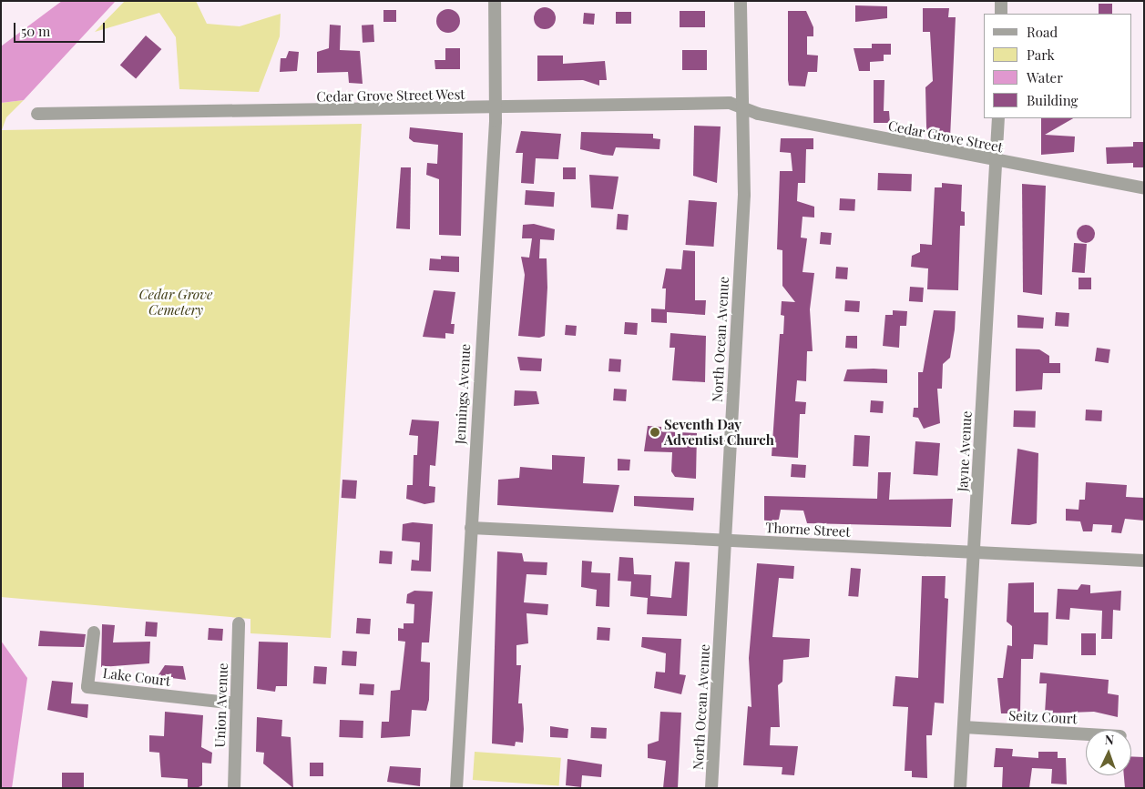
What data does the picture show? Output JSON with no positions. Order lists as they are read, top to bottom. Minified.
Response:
{"streets":{"street":["Cedar Grove Street West","Cedar Grove Street","North Ocean Avenue","Jennings Avenue","Jayne Avenue","Thorne Street","Lake Court","Union Avenue","Seitz Court"]},"crossings":[["Cedar Grove Street West","Cedar Grove Street"],["Cedar Grove Street West","North Ocean Avenue"],["Cedar Grove Street West","Jennings Avenue"],["Cedar Grove Street","North Ocean Avenue"],["Cedar Grove Street","Jayne Avenue"],["North Ocean Avenue","Thorne Street"],["Jennings Avenue","Thorne Street"],["Jayne Avenue","Thorne Street"],["Jayne Avenue","Seitz Court"],["Lake Court","Union Avenue"]],"parks":["Cedar Grove Cemetery"],"places":["Seventh Day Adventist Church"],"legend":["Road","Park","Water","Building"],"scale_bar":"50 m","north":"top"}
